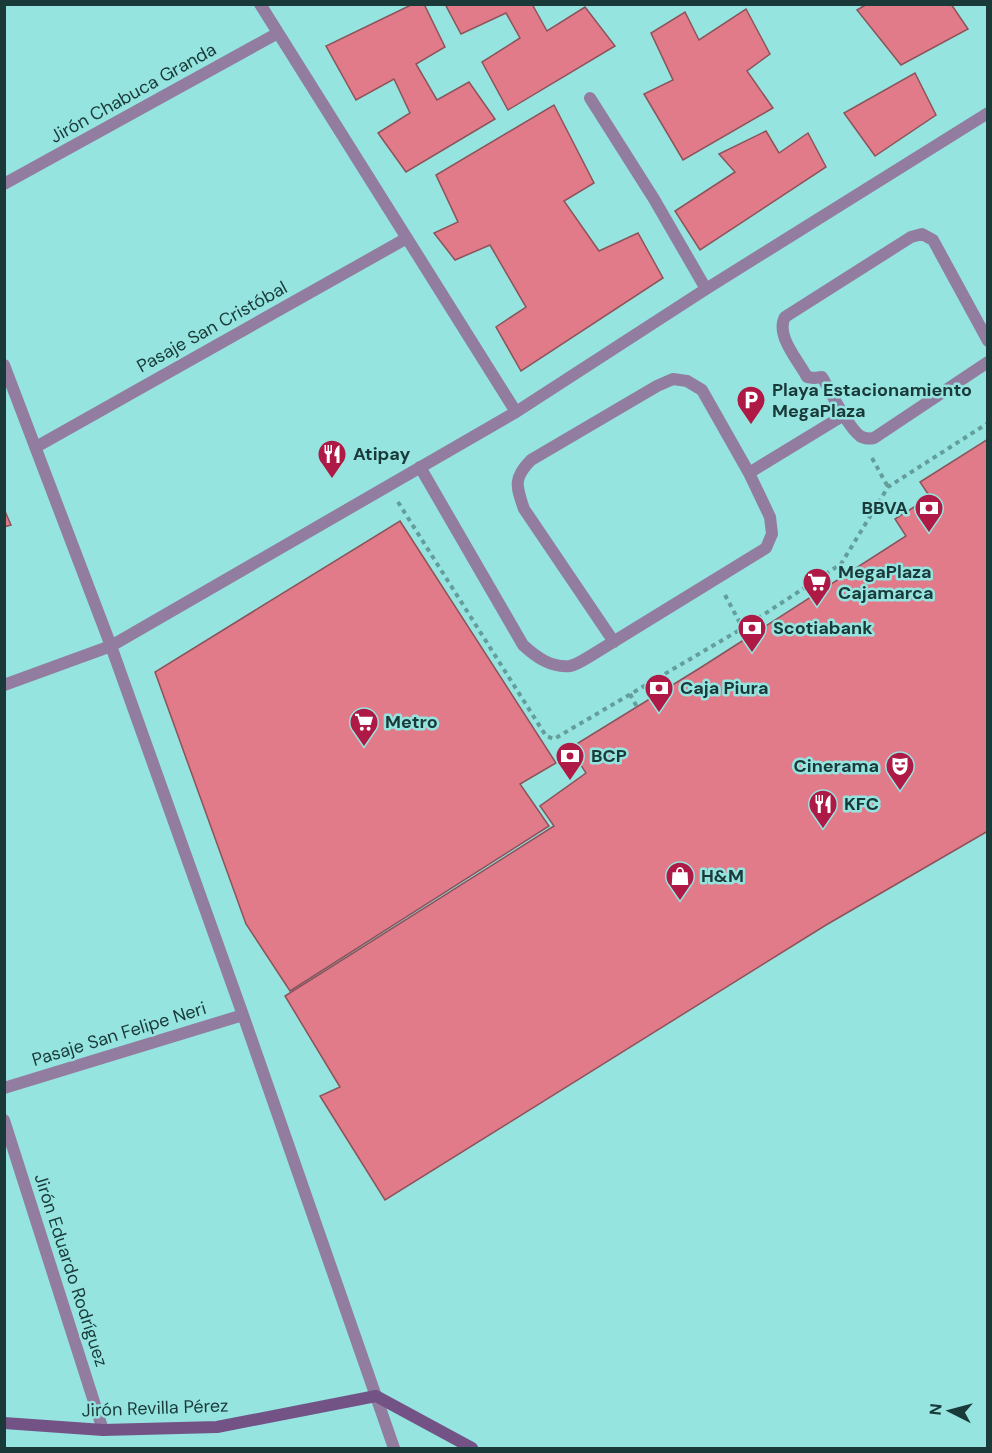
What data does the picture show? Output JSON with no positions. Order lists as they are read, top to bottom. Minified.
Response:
{"streets":{"street":["Jirón Chabuca Granda","Pasaje San Cristóbal","Pasaje San Felipe Neri","Jirón Eduardo Rodríguez","Jirón Revilla Pérez"]},"crossings":[["Jirón Eduardo Rodríguez","Jirón Revilla Pérez"]],"places":{"parking":["Playa Estacionamiento MegaPlaza"],"restaurant":["Atipay","KFC"],"bank":["BBVA","Scotiabank","Caja Piura","BCP"],"supermarket":["MegaPlaza Cajamarca","Metro"],"theatre":["Cinerama"],"shop":["H&M"]},"north":"left"}
